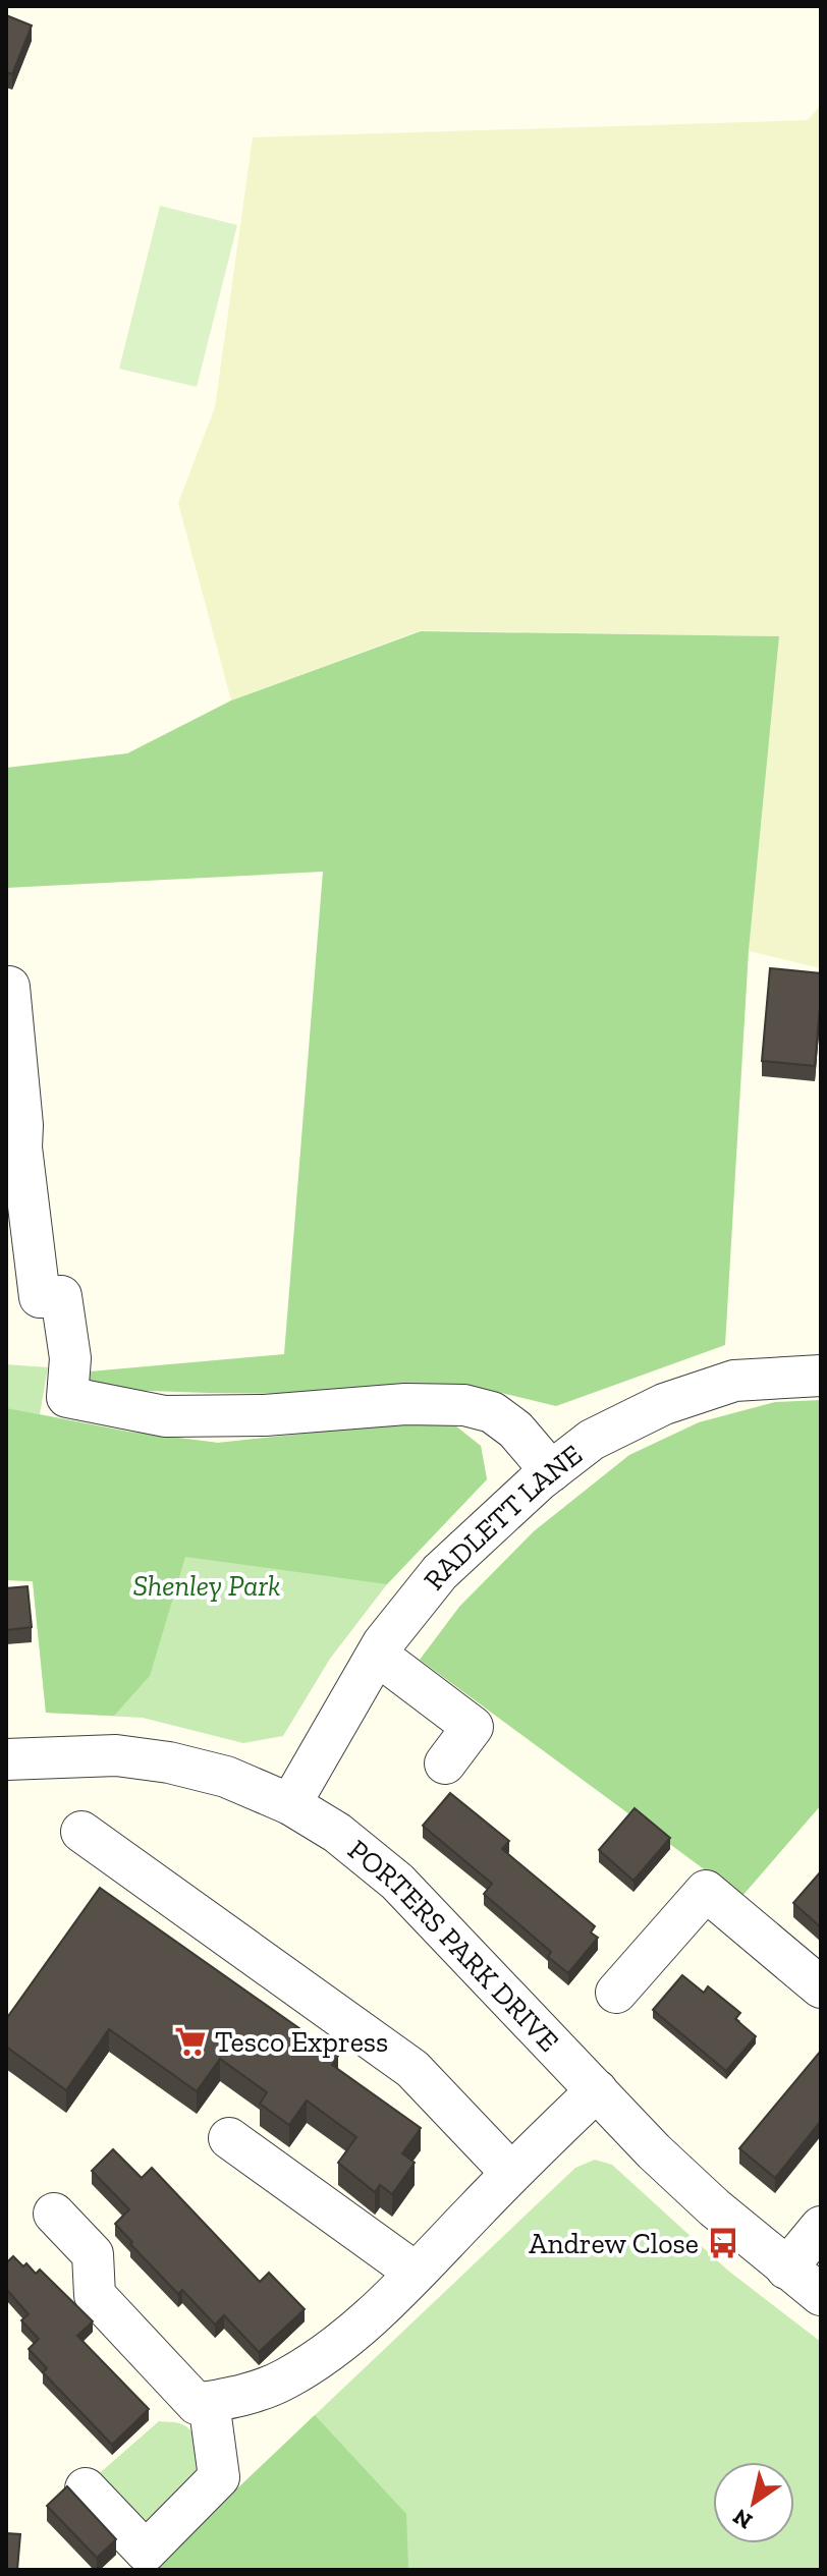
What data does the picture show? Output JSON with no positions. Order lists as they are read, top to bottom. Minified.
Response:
{"streets":{"street":["RADLETT LANE","PORTERS PARK DRIVE"]},"crossings":[["RADLETT LANE","PORTERS PARK DRIVE"]],"parks":["Shenley Park"],"places":{"supermarket":["Tesco Express"],"bus stop":["Andrew Close"]},"north":"bottom left"}
